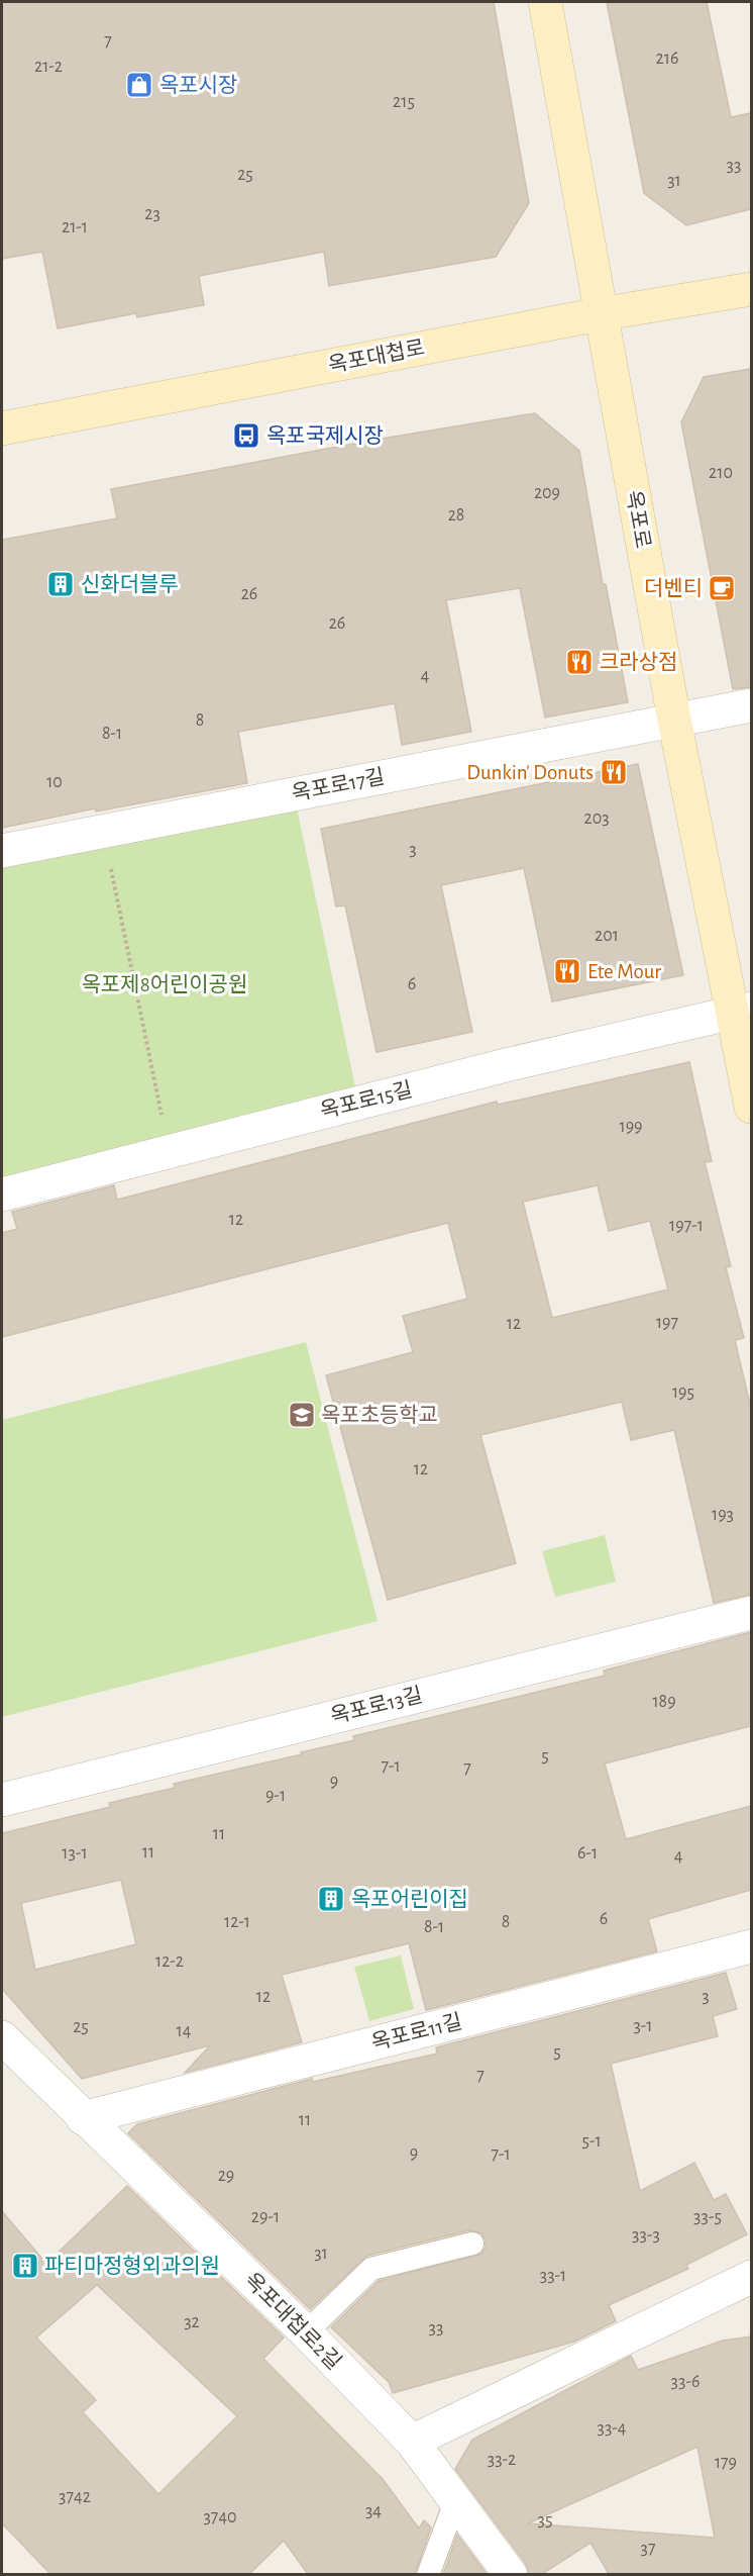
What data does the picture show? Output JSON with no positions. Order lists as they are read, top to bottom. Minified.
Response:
{"streets":{"street":["옥포대첩로","옥포로","옥포로17길","옥포로15길","옥포로13길","옥포로11길","옥포대첩로2길"]},"crossings":[["옥포대첩로","옥포로"],["옥포로","옥포로17길"],["옥포로","옥포로15길"],["옥포로11길","옥포대첩로2길"]],"parks":["옥포제8어린이공원"],"places":{"shop":["옥포시장"],"bus stop":["옥포국제시장"],"building":["신화더블루","옥포어린이집","파티마정형외과의원"],"cafe":["더벤티"],"restaurant":["크라상점","Dunkin' Donuts","Ete Mour"],"school or university":["옥포초등학교"]},"house_numbers":["7","216","21-2","215","33","25","31","23","21-1","210","209","28","26","26","4","8","8-1","10","203","3","201","6","199","12","197-1","197","12","195","12","193","189","5","7-1","7","9","9-1","11","11","13-1","6-1","4","6","12-1","8","8-1","12-2","12","3","3-1","25","14","5","7","11","5-1","9","7-1","29","29-1","33-5","33-3","31","33-1","32","33","33-6","33-4","33-2","179","3742","34","3740","35","37"]}
